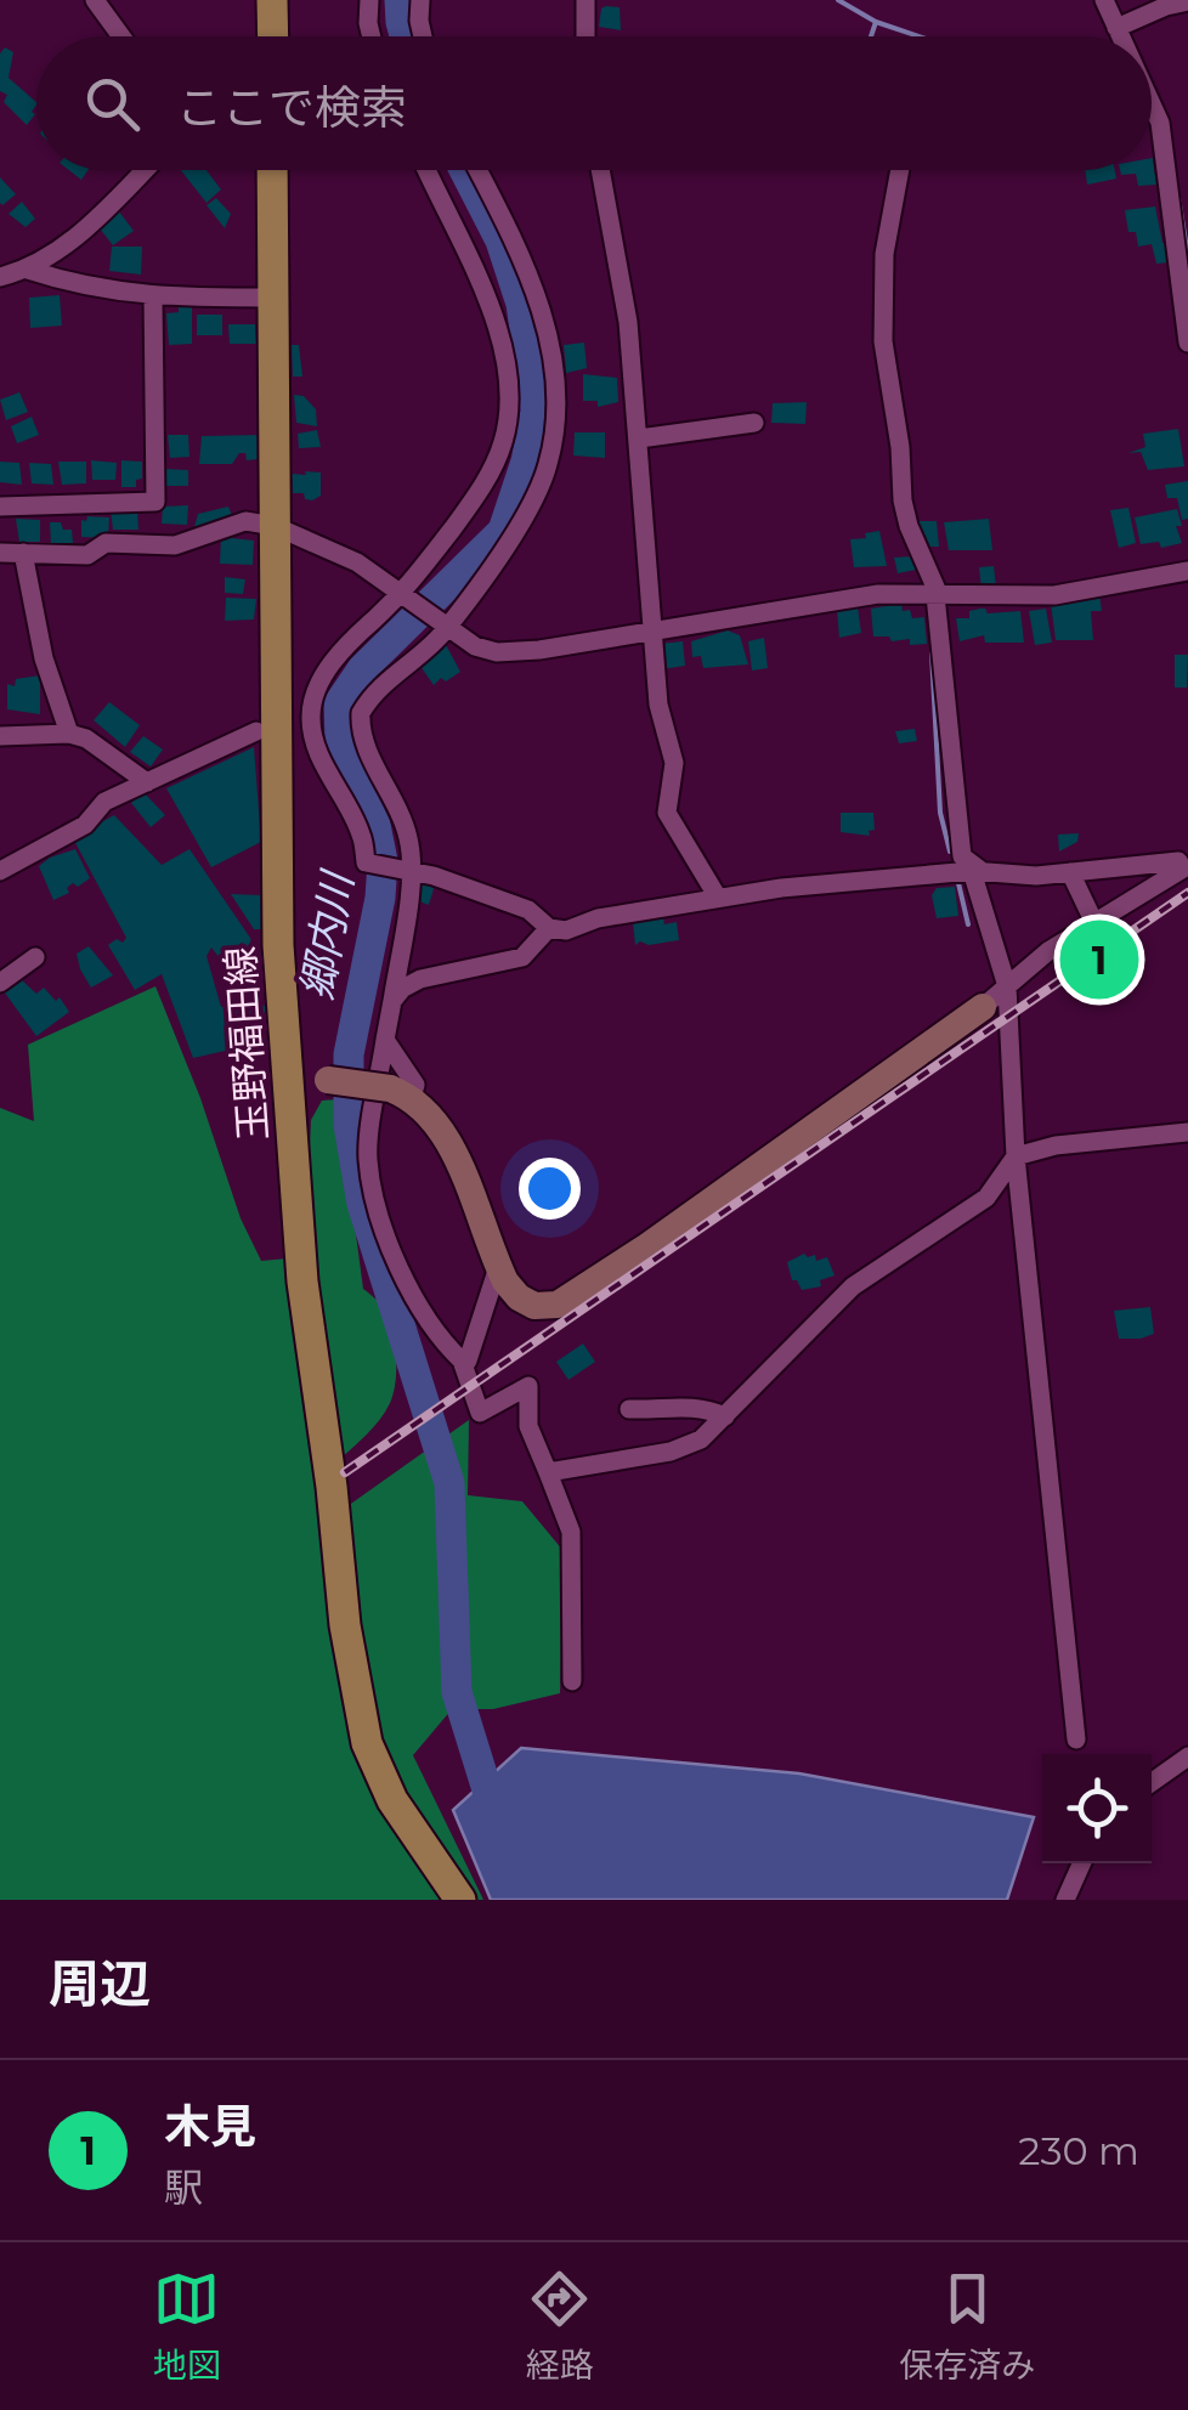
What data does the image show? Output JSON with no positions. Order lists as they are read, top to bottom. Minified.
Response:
{"streets":{"main road":["玉野福田線"]},"water":["郷内川"],"page":{"search":"ここで検索","pins":"1","heading":"周辺","list":[{"mark":"1","name":"木見","note":"駅","value":"230 m"}],"nav":["地図","経路","保存済み"]}}
